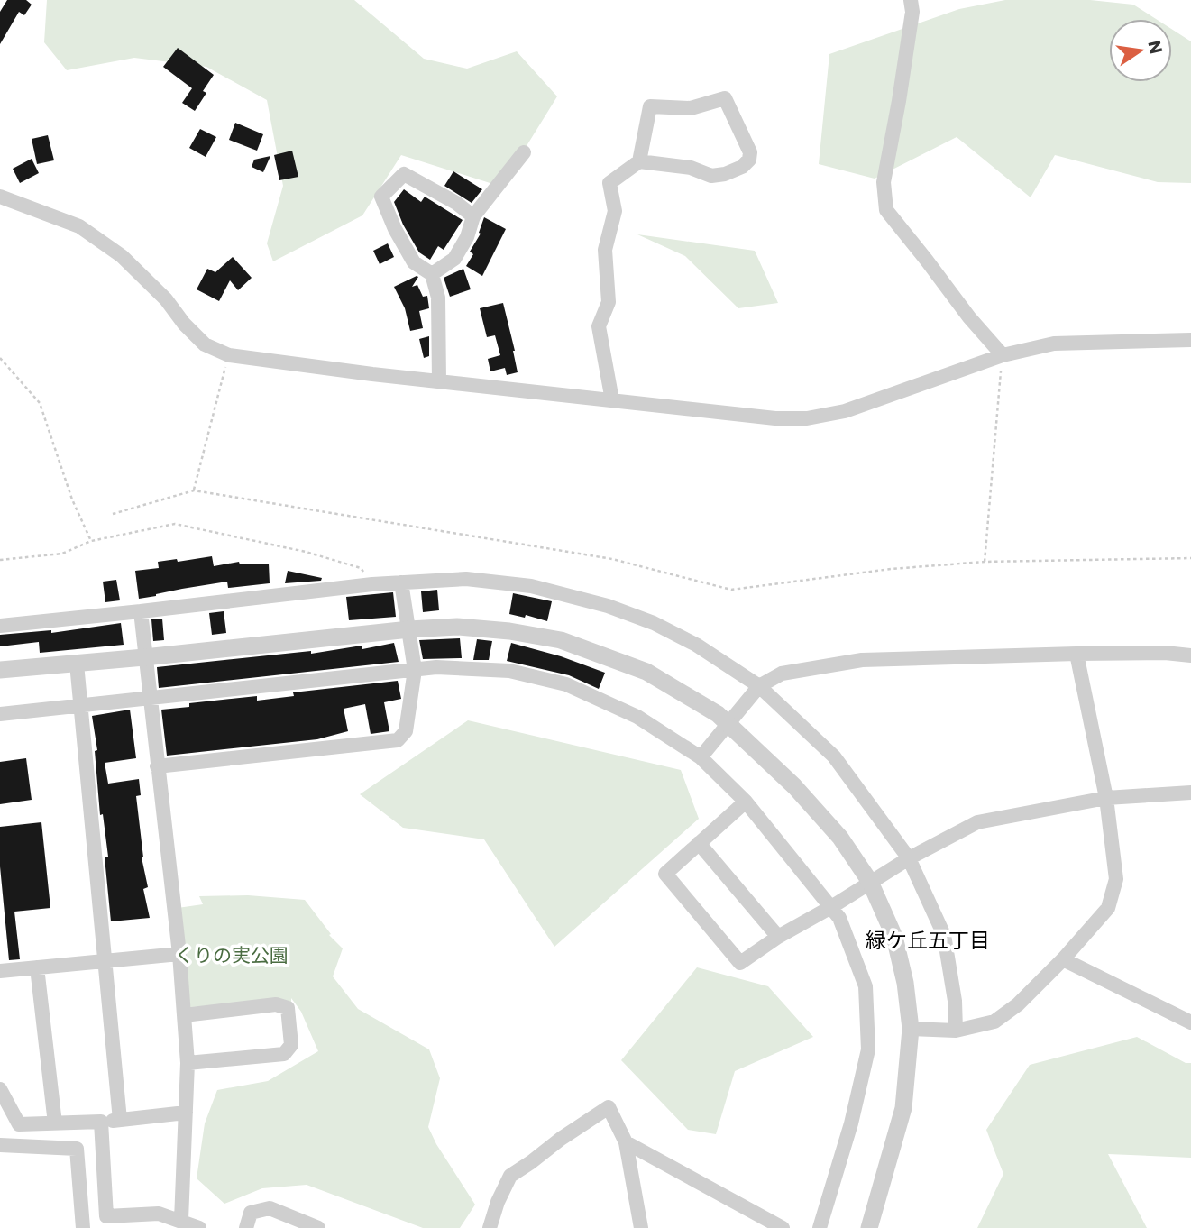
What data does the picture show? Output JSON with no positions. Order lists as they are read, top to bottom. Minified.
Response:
{"districts":["緑ケ丘五丁目"],"parks":["くりの実公園"],"north":"right"}
